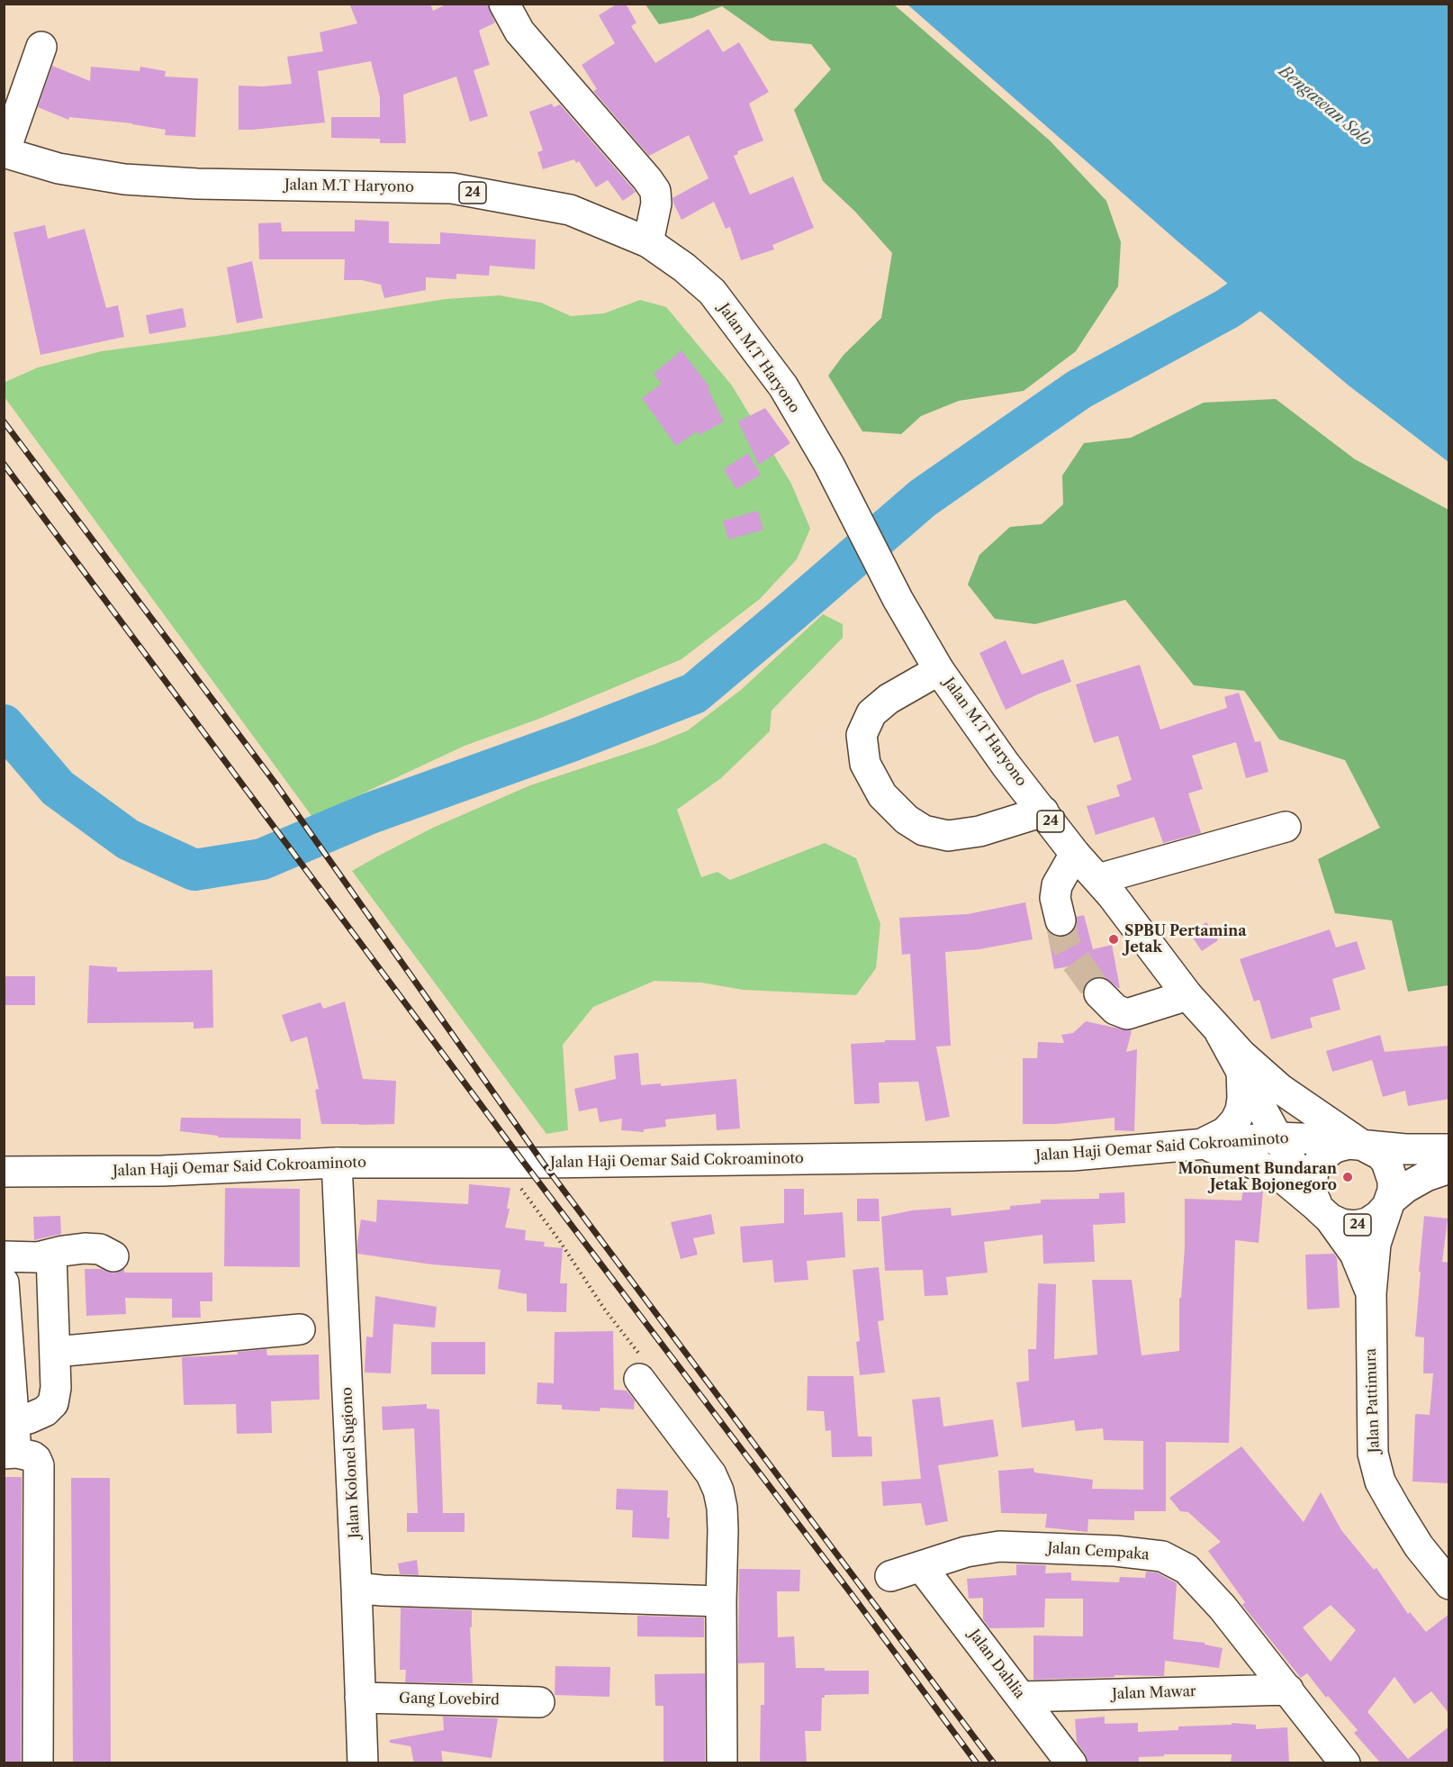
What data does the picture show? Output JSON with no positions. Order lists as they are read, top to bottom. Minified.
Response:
{"streets":{"main road":["Jalan M.T Haryono","24","Jalan Haji Oemar Said Cokroaminoto","Jalan Pattimura","Jalan Kolonel Sugiono","Jalan Cempaka","Jalan Dahlia","Jalan Mawar","Gang Lovebird"]},"crossings":[["Jalan M.T Haryono","24"],["24","Jalan Haji Oemar Said Cokroaminoto"],["24","Jalan Pattimura"],["Jalan Haji Oemar Said Cokroaminoto","Jalan Pattimura"],["Jalan Haji Oemar Said Cokroaminoto","Jalan Kolonel Sugiono"],["Jalan Kolonel Sugiono","Gang Lovebird"],["Jalan Cempaka","Jalan Dahlia"],["Jalan Cempaka","Jalan Mawar"],["Jalan Dahlia","Jalan Mawar"]],"water":["Bengawan Solo"],"places":["SPBU Pertamina Jetak","Monument Bundaran Jetak Bojonegoro"]}
